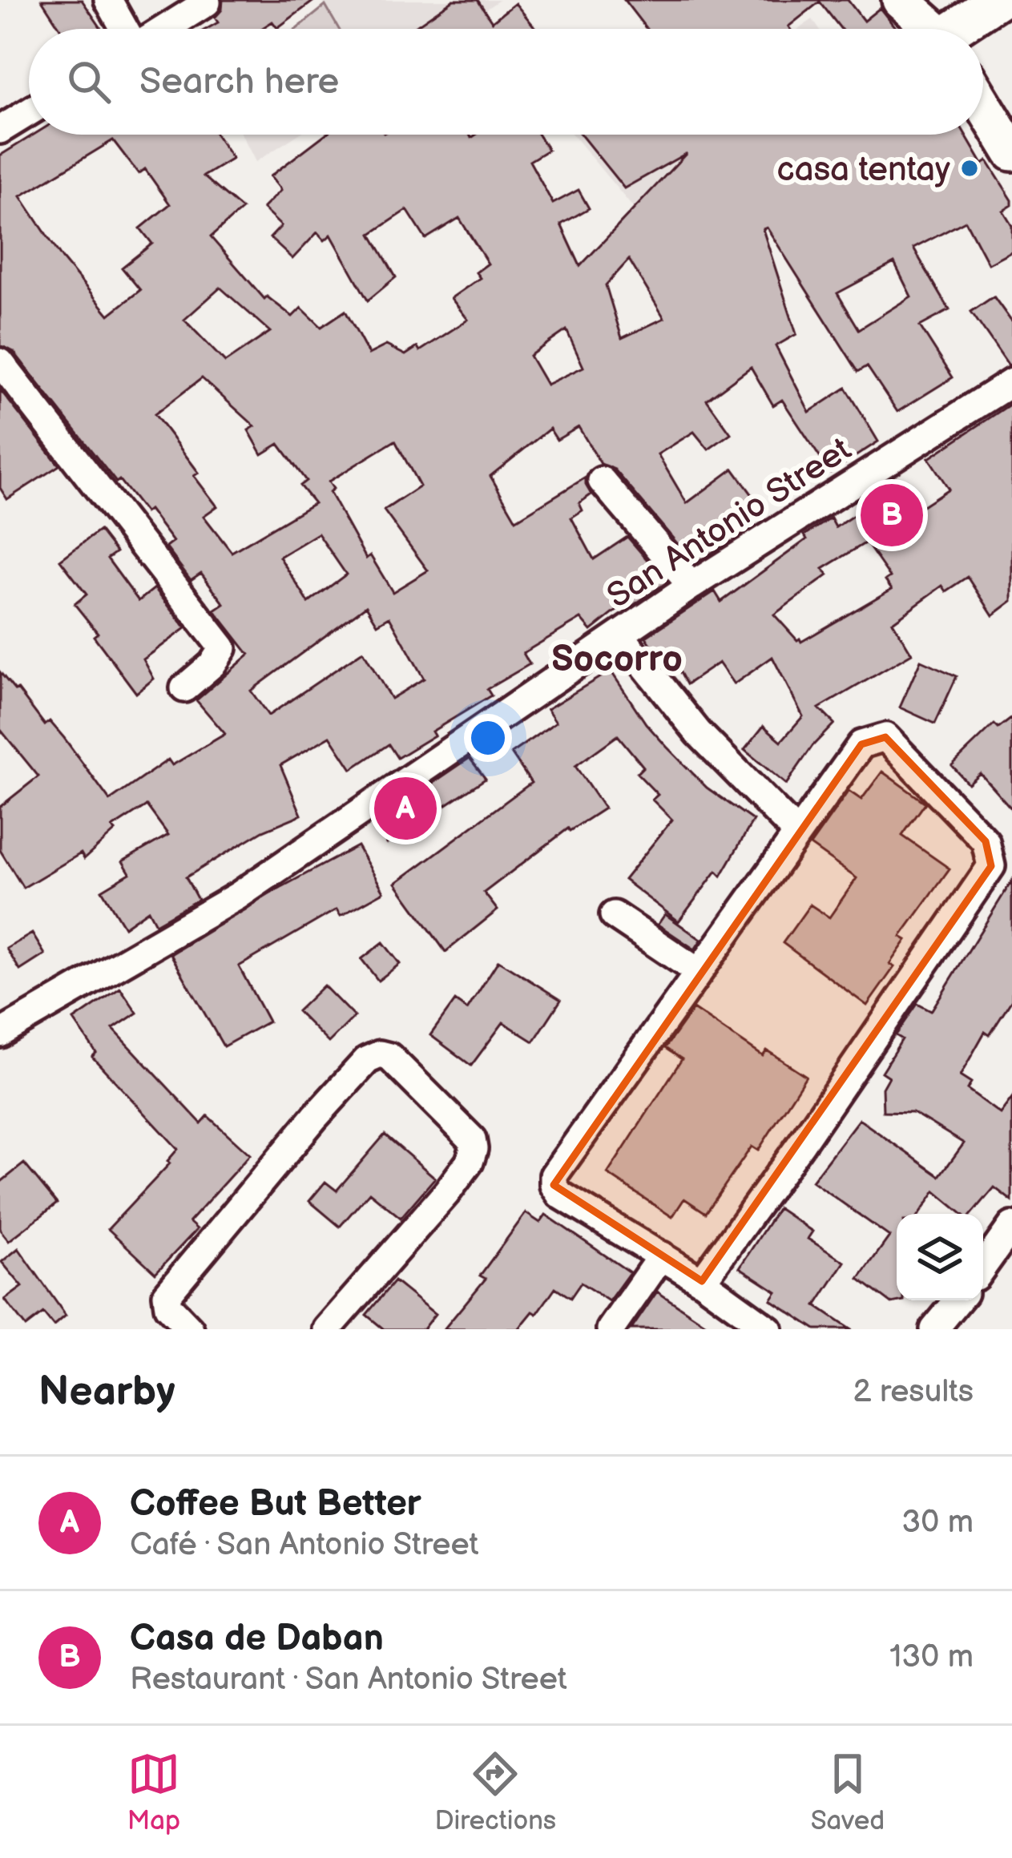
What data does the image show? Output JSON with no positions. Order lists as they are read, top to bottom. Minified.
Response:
{"streets":{"street":["San Antonio Street"]},"districts":["Socorro"],"places":["casa tentay"],"page":{"search":"Search here","pins":["B","A"],"heading":["Nearby","2 results"],"list":[{"mark":"A","name":"Coffee But Better","note":"Café · San Antonio Street","value":"30 m"},{"mark":"B","name":"Casa de Daban","note":"Restaurant · San Antonio Street","value":"130 m"}],"nav":["Map","Directions","Saved"]}}
